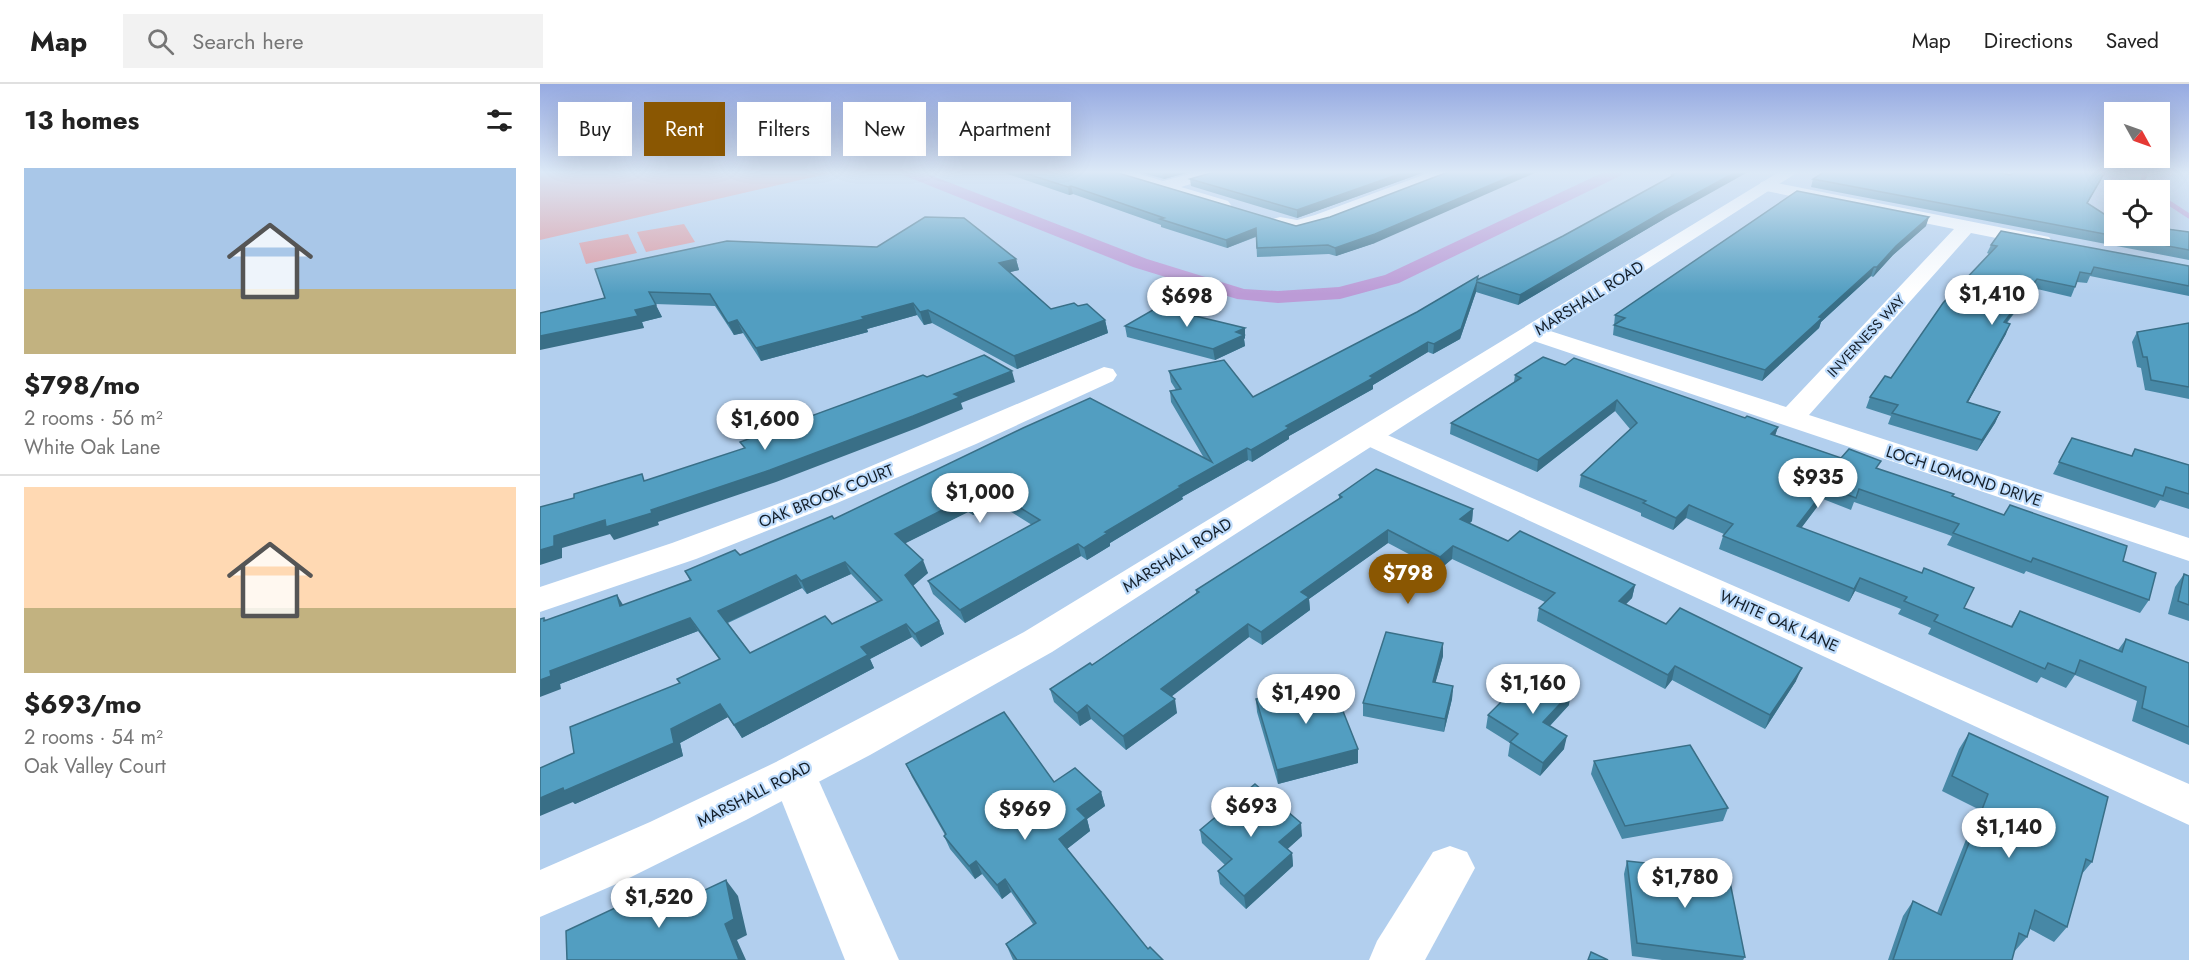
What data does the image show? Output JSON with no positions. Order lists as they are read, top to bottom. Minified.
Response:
{"streets":{"street":["MARSHALL ROAD","INVERNESS WAY","LOCH LOMOND DRIVE","OAK BROOK COURT","WHITE OAK LANE"]},"crossings":[["MARSHALL ROAD","LOCH LOMOND DRIVE"],["MARSHALL ROAD","WHITE OAK LANE"],["INVERNESS WAY","LOCH LOMOND DRIVE"]],"north":"bottom right","page":{"header":"Map","search":"Search here","nav":["Map","Directions","Saved"],"heading":"13 homes","chip":["Buy","Rent","Filters","New","Apartment"],"list":[{"name":"$798/mo","note":"2 rooms · 56 m² · White Oak Lane"},{"name":"$693/mo","note":"2 rooms · 54 m² · Oak Valley Court"}],"price":["$1,410","$698","$1,600","$935","$1,000","$798","$1,160","$1,490","$693","$969","$1,140","$1,780","$1,520"]}}
